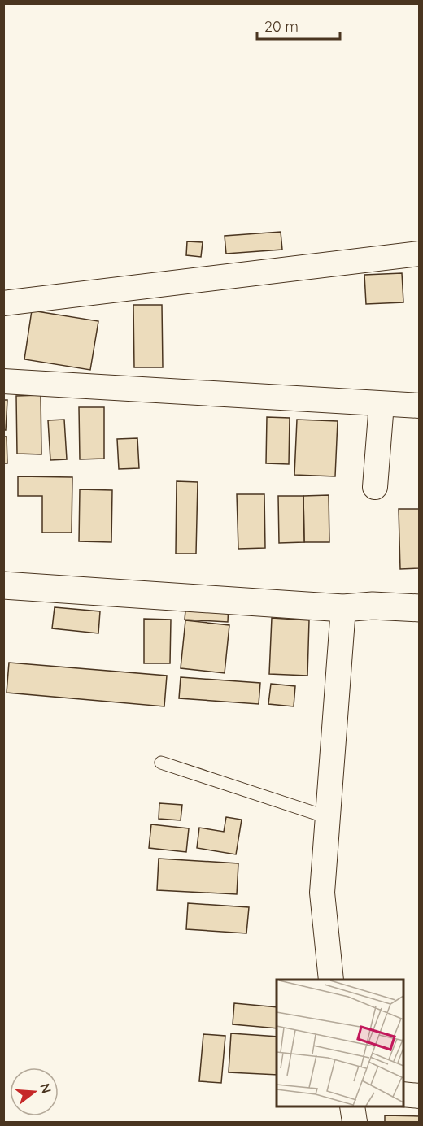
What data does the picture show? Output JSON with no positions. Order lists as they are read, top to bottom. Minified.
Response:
{"scale_bar":"20 m","north":"right"}
